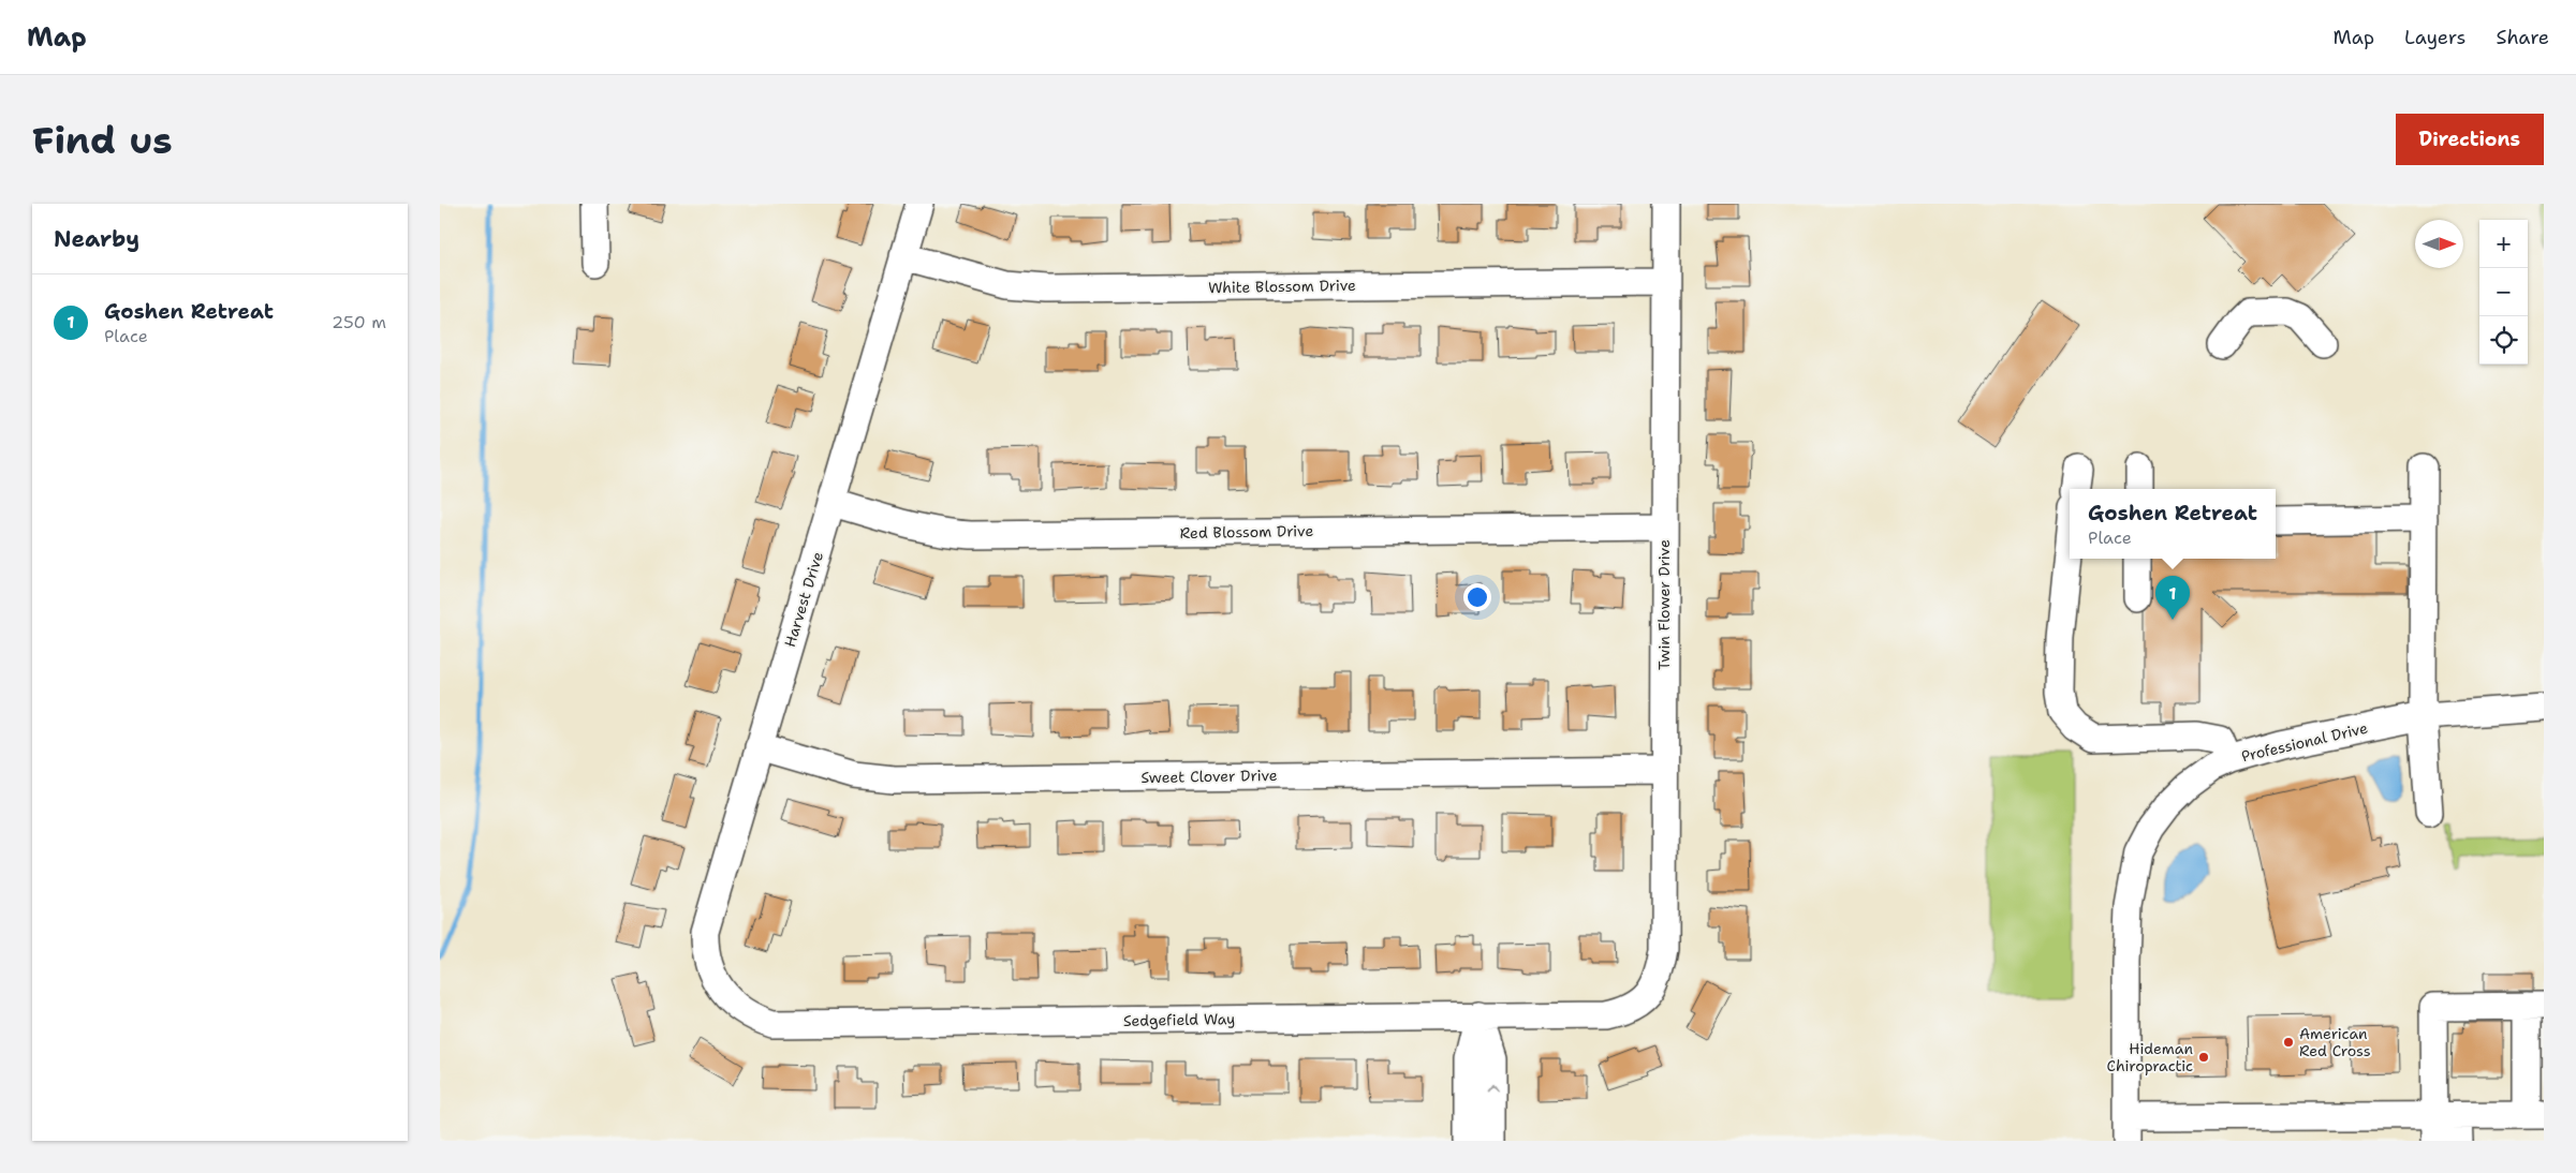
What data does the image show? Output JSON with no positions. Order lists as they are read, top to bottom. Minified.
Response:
{"streets":{"street":["White Blossom Drive","Red Blossom Drive","Harvest Drive","Twin Flower Drive","Professional Drive","Sweet Clover Drive","Sedgefield Way"]},"crossings":[["White Blossom Drive","Harvest Drive"],["White Blossom Drive","Twin Flower Drive"],["Red Blossom Drive","Harvest Drive"],["Red Blossom Drive","Twin Flower Drive"],["Harvest Drive","Sweet Clover Drive"],["Harvest Drive","Sedgefield Way"],["Twin Flower Drive","Sweet Clover Drive"],["Twin Flower Drive","Sedgefield Way"]],"places":["American Red Cross","Hideman Chiropractic"],"north":"right","page":{"header":"Map","nav":["Map","Layers","Share"],"buttons":"Directions","title":"Find us","heading":"Nearby","map_buttons":["+","−"],"list":[{"mark":"1","name":"Goshen Retreat","note":"Place","value":"250 m"}],"popup":["Goshen Retreat","Place"],"pins":"1"}}
